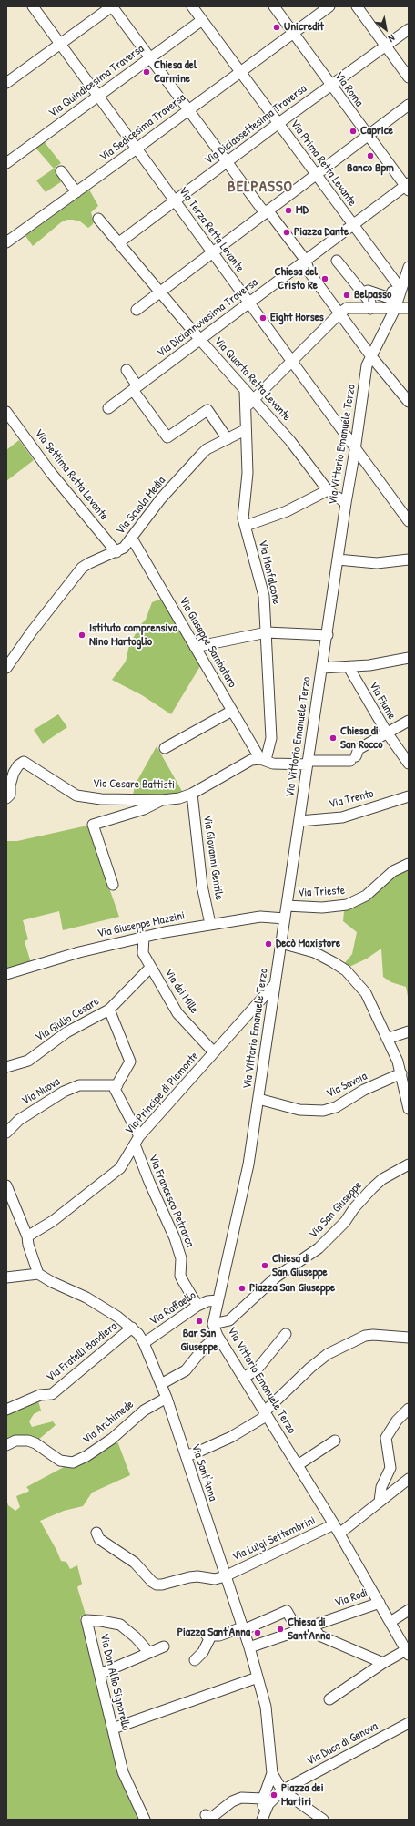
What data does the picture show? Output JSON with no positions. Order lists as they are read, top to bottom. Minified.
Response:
{"streets":{"street":["Via Quindicesima Traversa","Via Roma","Via Diciassettesima Traversa","Via Sedicesima Traversa","Via Prima Retta Levante","Via Terza Retta Levante","Via Diciannovesima Traversa","Via Quarta Retta Levante","Via Vittorio Emanuele Terzo","Via Settima Retta Levante","Via Scuola Media","Via Monfalcone","Via Giuseppe Sambataro","Via Fiume","Via Cesare Battisti","Via Trento","Via Giovanni Gentile","Via Trieste","Via Giuseppe Mazzini","Via dei Mille","Via Giulio Cesare","Via Savoia","Via Nuova","Via Principe di Piemonte","Via Francesco Petrarca","Via San Giuseppe","Via Raffaello","Via Fratelli Bandiera","Via Archimede","Via Sant'Anna","Via Luigi Settembrini","Via Rodi","Via Don Alfio Signorello","Via Duca di Genova"]},"crossings":[["Via Quindicesima Traversa","Via Prima Retta Levante"],["Via Quindicesima Traversa","Via Terza Retta Levante"],["Via Roma","Via Diciassettesima Traversa"],["Via Roma","Via Sedicesima Traversa"],["Via Roma","Via Diciannovesima Traversa"],["Via Diciassettesima Traversa","Via Prima Retta Levante"],["Via Diciassettesima Traversa","Via Terza Retta Levante"],["Via Diciassettesima Traversa","Via Quarta Retta Levante"],["Via Sedicesima Traversa","Via Prima Retta Levante"],["Via Sedicesima Traversa","Via Terza Retta Levante"],["Via Prima Retta Levante","Via Diciannovesima Traversa"],["Via Prima Retta Levante","Via Vittorio Emanuele Terzo"],["Via Terza Retta Levante","Via Diciannovesima Traversa"],["Via Terza Retta Levante","Via Vittorio Emanuele Terzo"],["Via Diciannovesima Traversa","Via Quarta Retta Levante"],["Via Quarta Retta Levante","Via Vittorio Emanuele Terzo"],["Via Quarta Retta Levante","Via Monfalcone"],["Via Vittorio Emanuele Terzo","Via Trento"],["Via Vittorio Emanuele Terzo","Via Trieste"],["Via Vittorio Emanuele Terzo","Via Giuseppe Mazzini"],["Via Vittorio Emanuele Terzo","Via Savoia"],["Via Vittorio Emanuele Terzo","Via Principe di Piemonte"],["Via Vittorio Emanuele Terzo","Via San Giuseppe"],["Via Vittorio Emanuele Terzo","Via Raffaello"],["Via Vittorio Emanuele Terzo","Via Luigi Settembrini"],["Via Vittorio Emanuele Terzo","Via Rodi"],["Via Settima Retta Levante","Via Scuola Media"],["Via Scuola Media","Via Monfalcone"],["Via Scuola Media","Via Giuseppe Sambataro"],["Via Monfalcone","Via Giuseppe Sambataro"],["Via Monfalcone","Via Cesare Battisti"],["Via Giuseppe Sambataro","Via Cesare Battisti"],["Via Cesare Battisti","Via Giovanni Gentile"],["Via Giovanni Gentile","Via Giuseppe Mazzini"],["Via Giuseppe Mazzini","Via dei Mille"],["Via dei Mille","Via Giulio Cesare"],["Via dei Mille","Via Principe di Piemonte"],["Via Nuova","Via Francesco Petrarca"],["Via Principe di Piemonte","Via Francesco Petrarca"],["Via Francesco Petrarca","Via Raffaello"],["Via Raffaello","Via Sant'Anna"],["Via Fratelli Bandiera","Via Sant'Anna"],["Via Archimede","Via Sant'Anna"],["Via Sant'Anna","Via Luigi Settembrini"],["Via Sant'Anna","Via Rodi"]],"districts":["BELPASSO"],"places":["Unicredit","Chiesa del Carmine","Caprice","Banco Bpm","MD","Piazza Dante","Chiesa del Cristo Re","Belpasso","Eight Horses","Istituto comprensivo Nino Martoglio","Chiesa di San Rocco","Decò Maxistore","Chiesa di San Giuseppe","Piazza San Giuseppe","Bar San Giuseppe","Chiesa di Sant'Anna","Piazza Sant'Anna","Piazza dei Martiri"],"north":"bottom right"}
